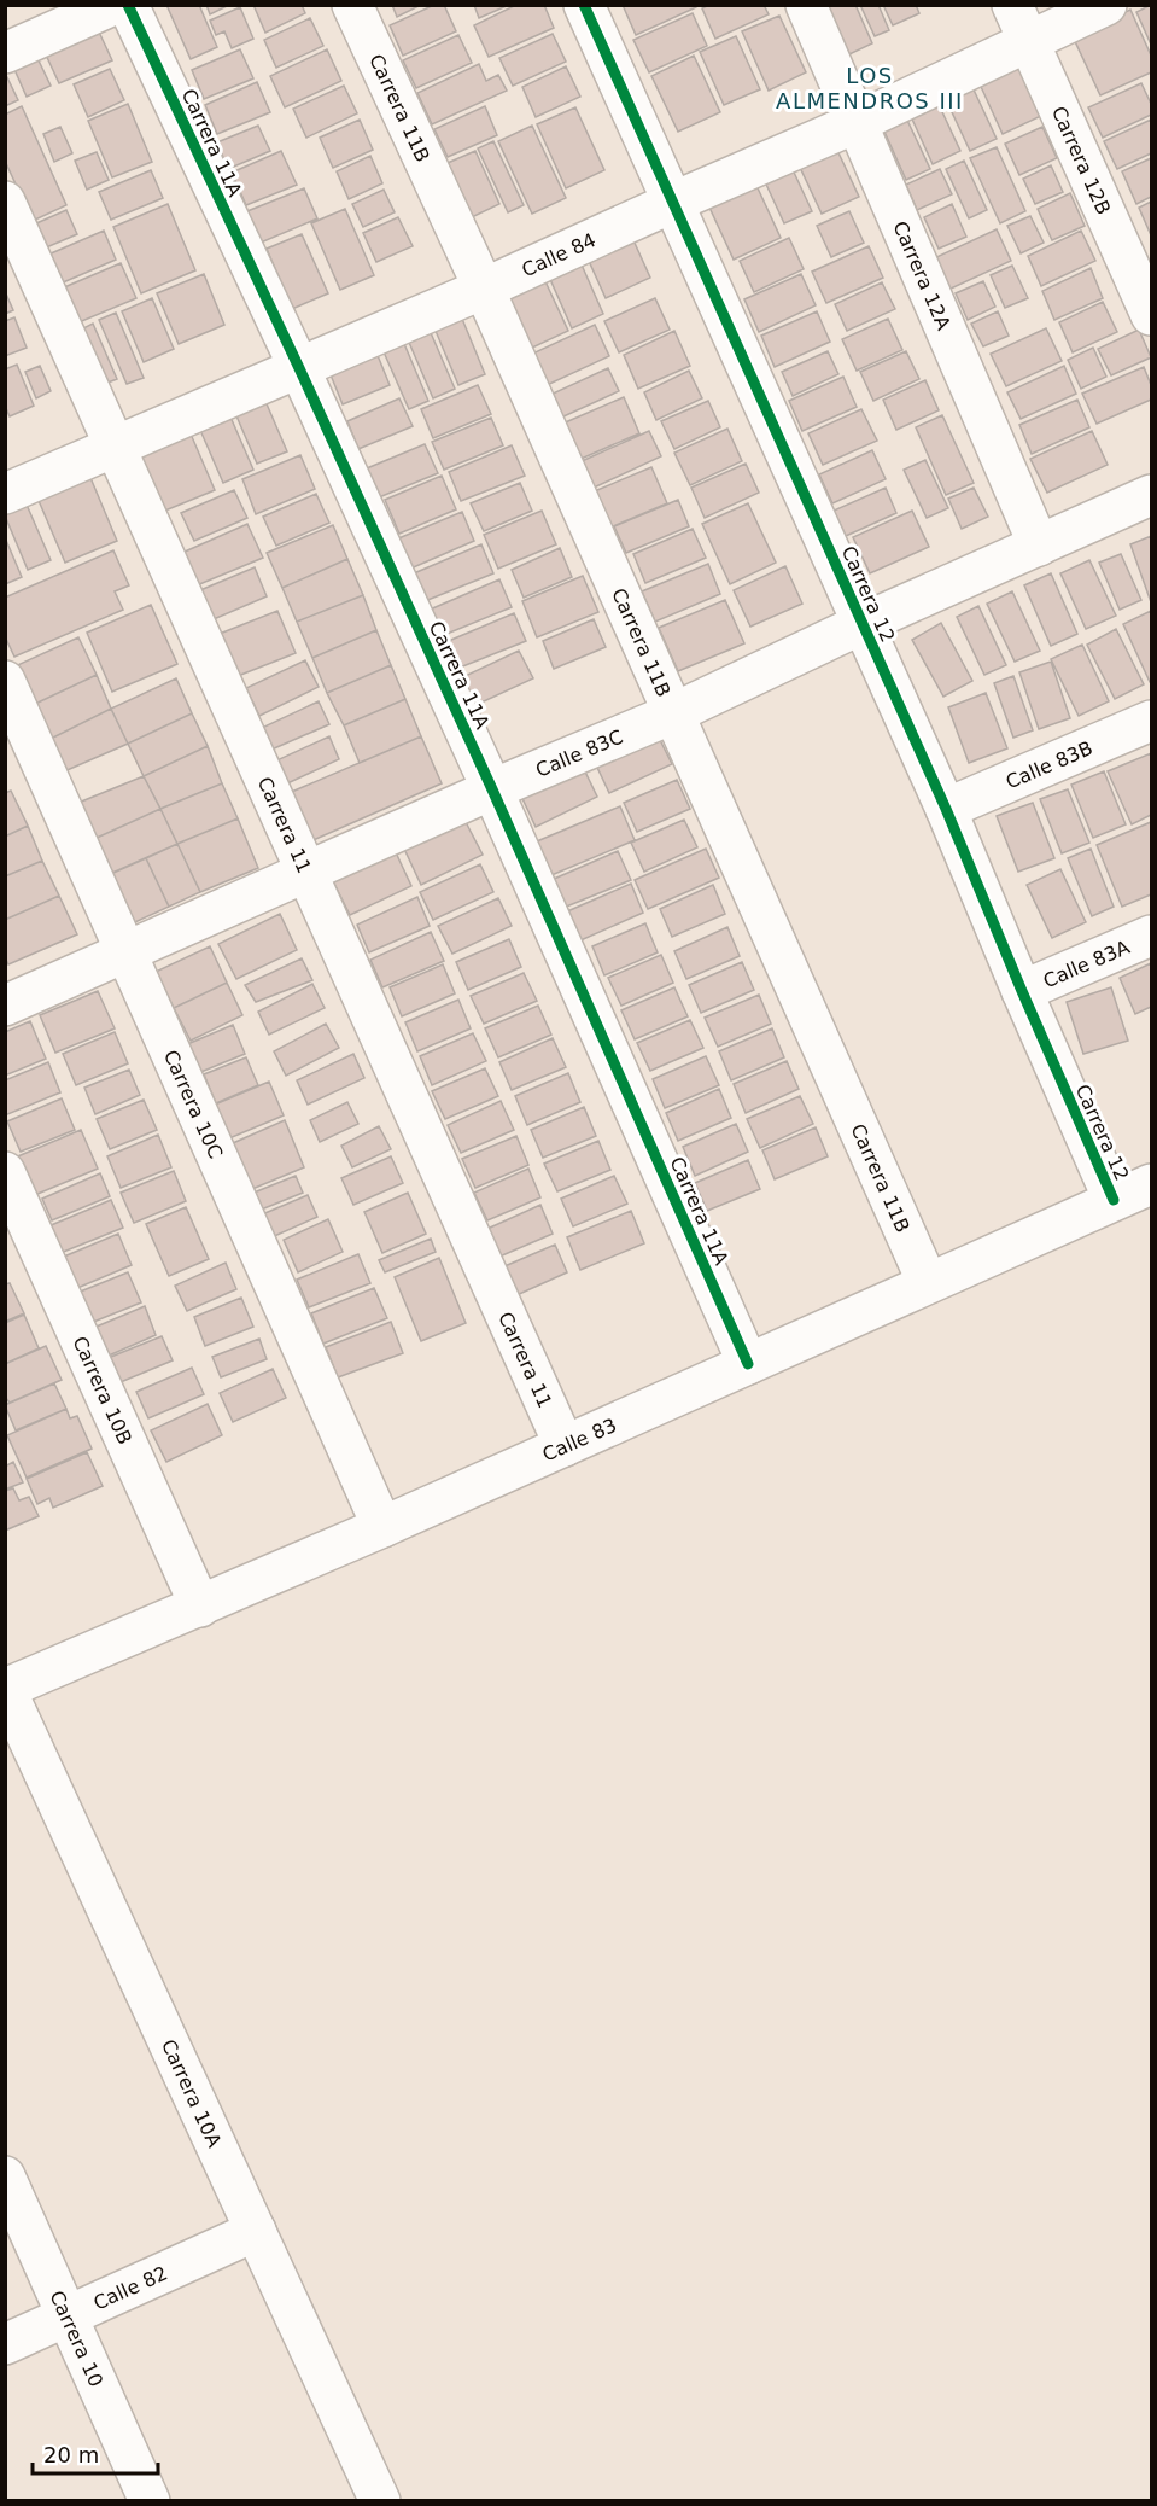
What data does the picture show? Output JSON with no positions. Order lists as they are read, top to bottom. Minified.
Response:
{"streets":{"street":["Carrera 11B","Carrera 11A","Carrera 12B","Calle 84","Carrera 12A","Carrera 12","Calle 83C","Calle 83B","Carrera 11","Calle 83A","Carrera 10C","Carrera 10B","Calle 83","Carrera 10A","Calle 82","Carrera 10"]},"crossings":[["Carrera 11B","Calle 84"],["Carrera 11B","Calle 83C"],["Carrera 11B","Calle 83"],["Carrera 11A","Calle 84"],["Carrera 11A","Calle 83C"],["Carrera 11A","Calle 83"],["Carrera 12B","Calle 84"],["Calle 84","Carrera 12A"],["Calle 84","Carrera 12"],["Calle 84","Carrera 11"],["Carrera 12A","Calle 83C"],["Carrera 12","Calle 83C"],["Carrera 12","Calle 83B"],["Carrera 12","Calle 83A"],["Carrera 12","Calle 83"],["Calle 83C","Carrera 11"],["Calle 83C","Carrera 10C"],["Carrera 11","Calle 83"],["Carrera 10C","Calle 83"],["Carrera 10B","Calle 83"],["Calle 83","Carrera 10A"],["Carrera 10A","Calle 82"],["Calle 82","Carrera 10"]],"districts":["LOS ALMENDROS III"],"scale_bar":"20 m"}
